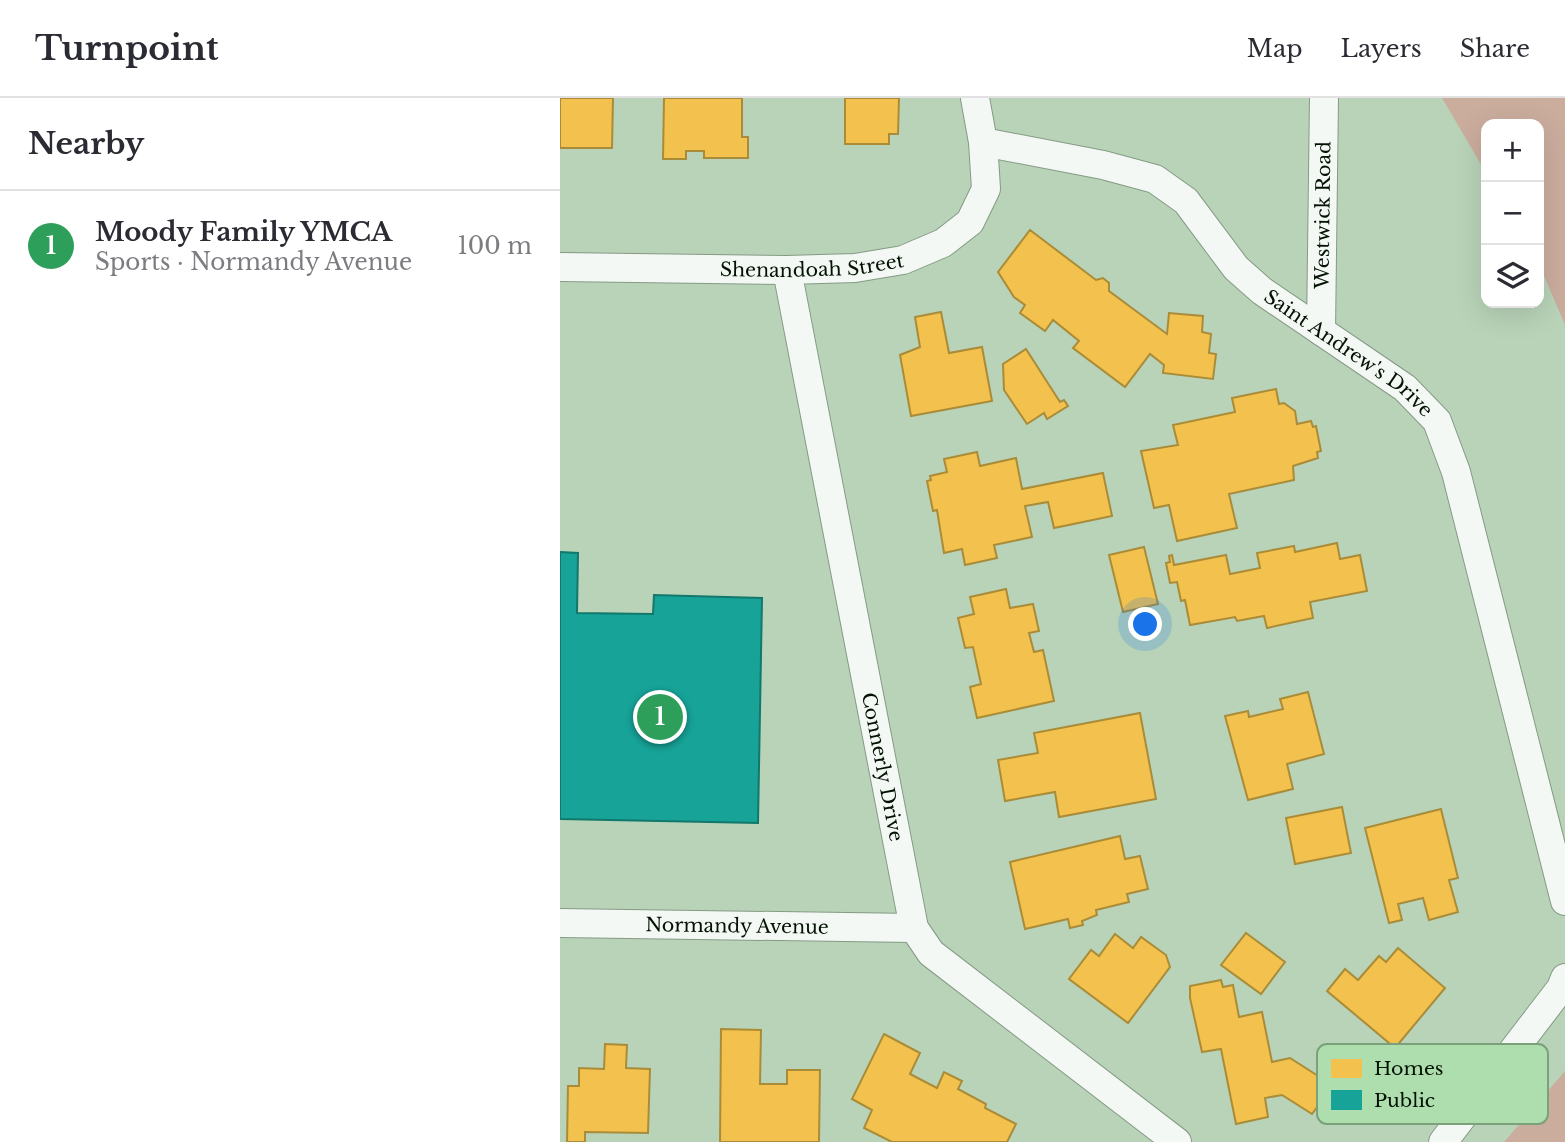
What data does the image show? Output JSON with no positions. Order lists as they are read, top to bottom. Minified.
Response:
{"streets":{"street":["Westwick Road","Shenandoah Street","Saint Andrew's Drive","Connerly Drive","Normandy Avenue"]},"crossings":[["Westwick Road","Saint Andrew's Drive"],["Shenandoah Street","Saint Andrew's Drive"],["Shenandoah Street","Connerly Drive"],["Connerly Drive","Normandy Avenue"]],"legend":["Homes","Public"],"page":{"header":"Turnpoint","nav":["Map","Layers","Share"],"heading":"Nearby","map_buttons":["+","−"],"list":[{"mark":"1","name":"Moody Family YMCA","note":"Sports · Normandy Avenue","value":"100 m"}],"pins":"1"}}
